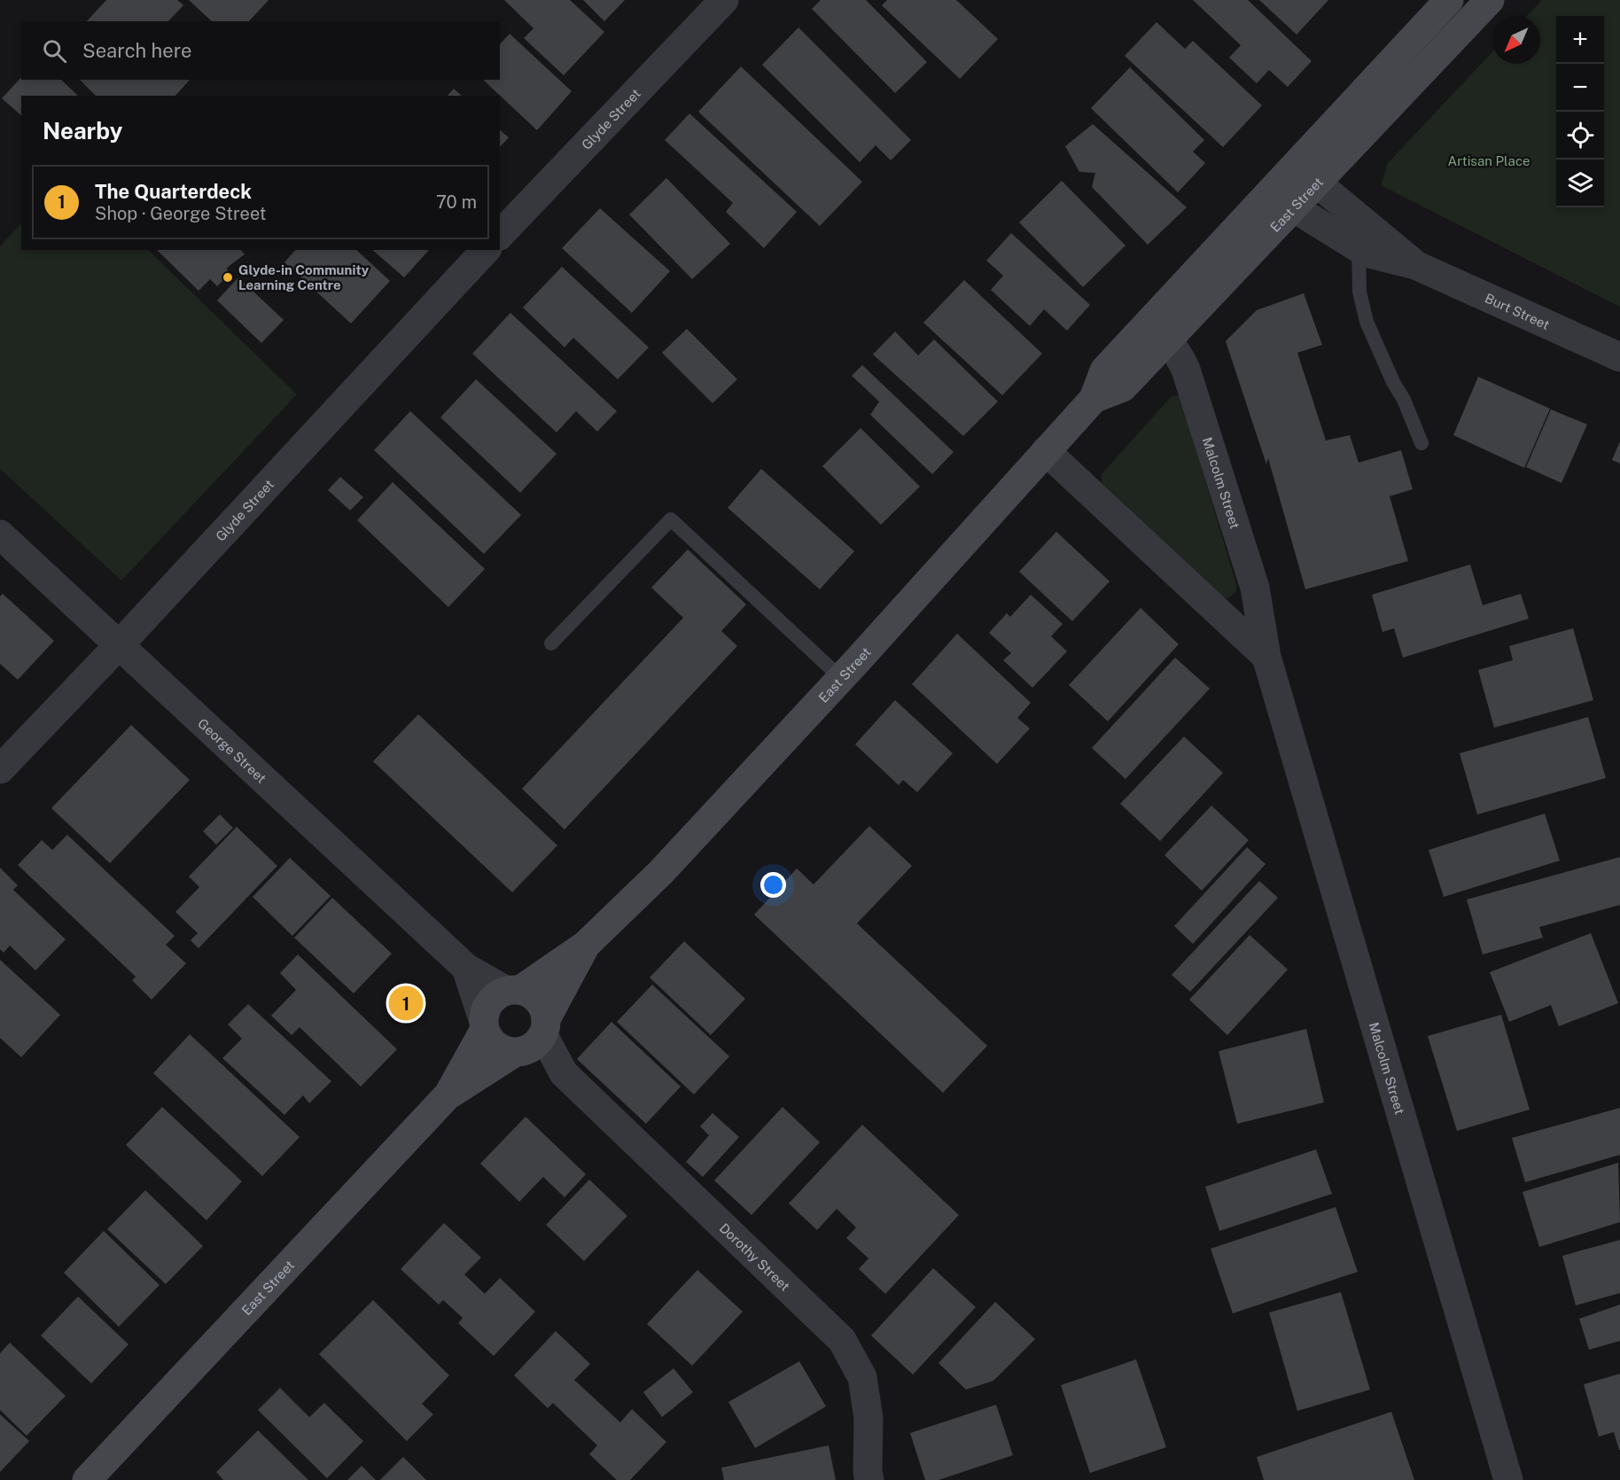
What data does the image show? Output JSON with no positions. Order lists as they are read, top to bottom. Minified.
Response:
{"streets":{"street":["Glyde Street","East Street","Burt Street","Malcolm Street","George Street","Dorothy Street"]},"crossings":[["Glyde Street","George Street"],["East Street","Burt Street"],["East Street","Malcolm Street"],["East Street","George Street"],["East Street","Dorothy Street"],["George Street","Dorothy Street"]],"parks":["Artisan Place"],"places":["Glyde-in Community Learning Centre"],"north":"bottom left","page":{"map_buttons":["+","−"],"search":"Search here","heading":"Nearby","list":[{"mark":"1","name":"The Quarterdeck","note":"Shop · George Street","value":"70 m"}],"pins":"1"}}
